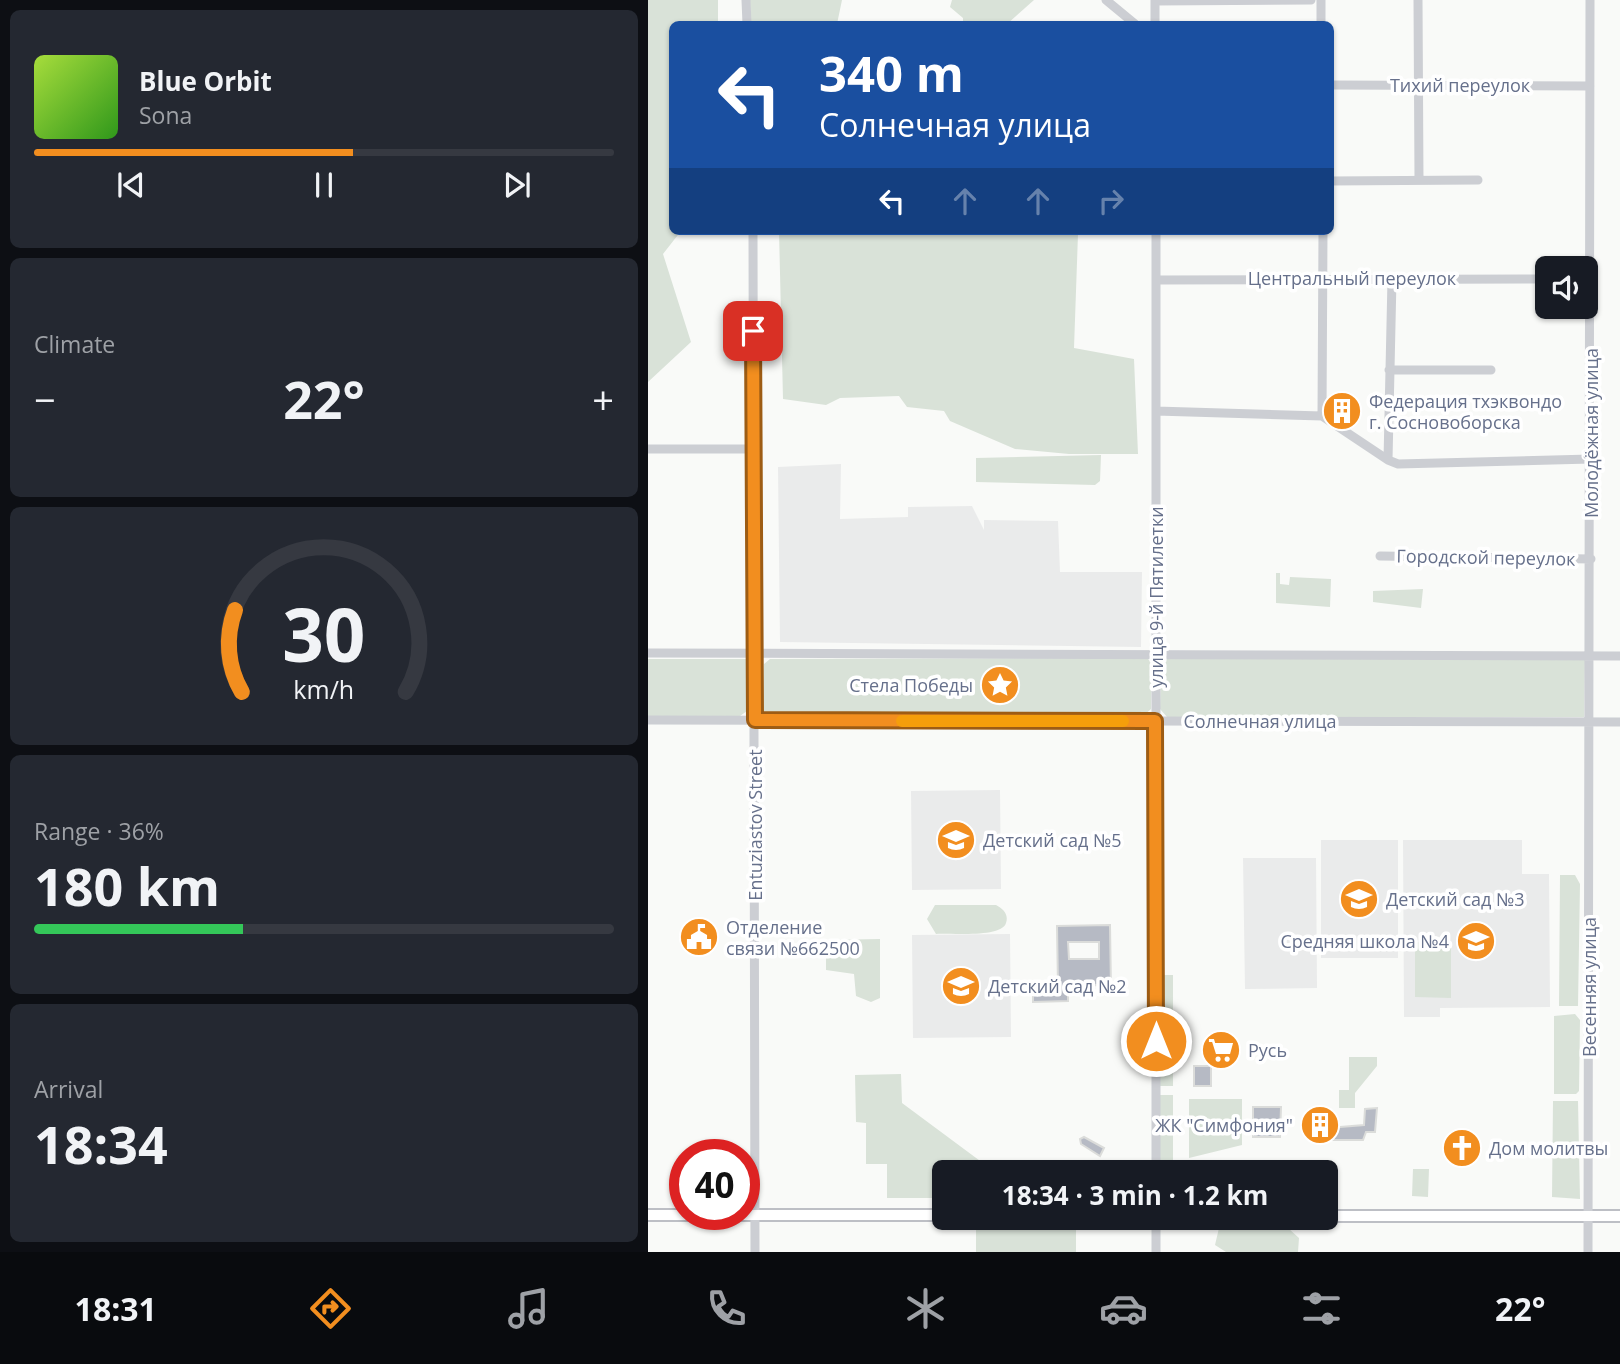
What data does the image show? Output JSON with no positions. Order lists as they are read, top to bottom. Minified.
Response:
{"streets":{"street":["Тихий переулок","Центральный переулок","Молодёжная улица","Городской переулок","улица 9-й Пятилетки","Солнечная улица","Entuziastov Street","Весенняя улица"]},"crossings":[["Тихий переулок","Молодёжная улица"],["Центральный переулок","улица 9-й Пятилетки"],["Молодёжная улица","Городской переулок"],["Молодёжная улица","Весенняя улица"],["улица 9-й Пятилетки","Солнечная улица"],["Солнечная улица","Entuziastov Street"],["Солнечная улица","Весенняя улица"]],"places":{"building":["Федерация тхэквондо г. Сосновоборска","ЖК \"Симфония\""],"place":["Стела Победы"],"school or university":["Детский сад №5","Детский сад №3","Средняя школа №4","Детский сад №2"],"public building":["Отделение связи №662500"],"supermarket":["Русь"],"church":["Дом молитвы"]},"page":{"turn":["340 m","Солнечная улица"],"song":["Blue Orbit","Sona"],"tile":["Climate",["Range · 36%","180 km"],["Arrival","18:34"]],"heat":["−","22°","+"],"limit":"40","trip":"18:34 · 3 min · 1.2 km","tabs":["18:31","22°"],"gauge":["30","km/h"]}}
